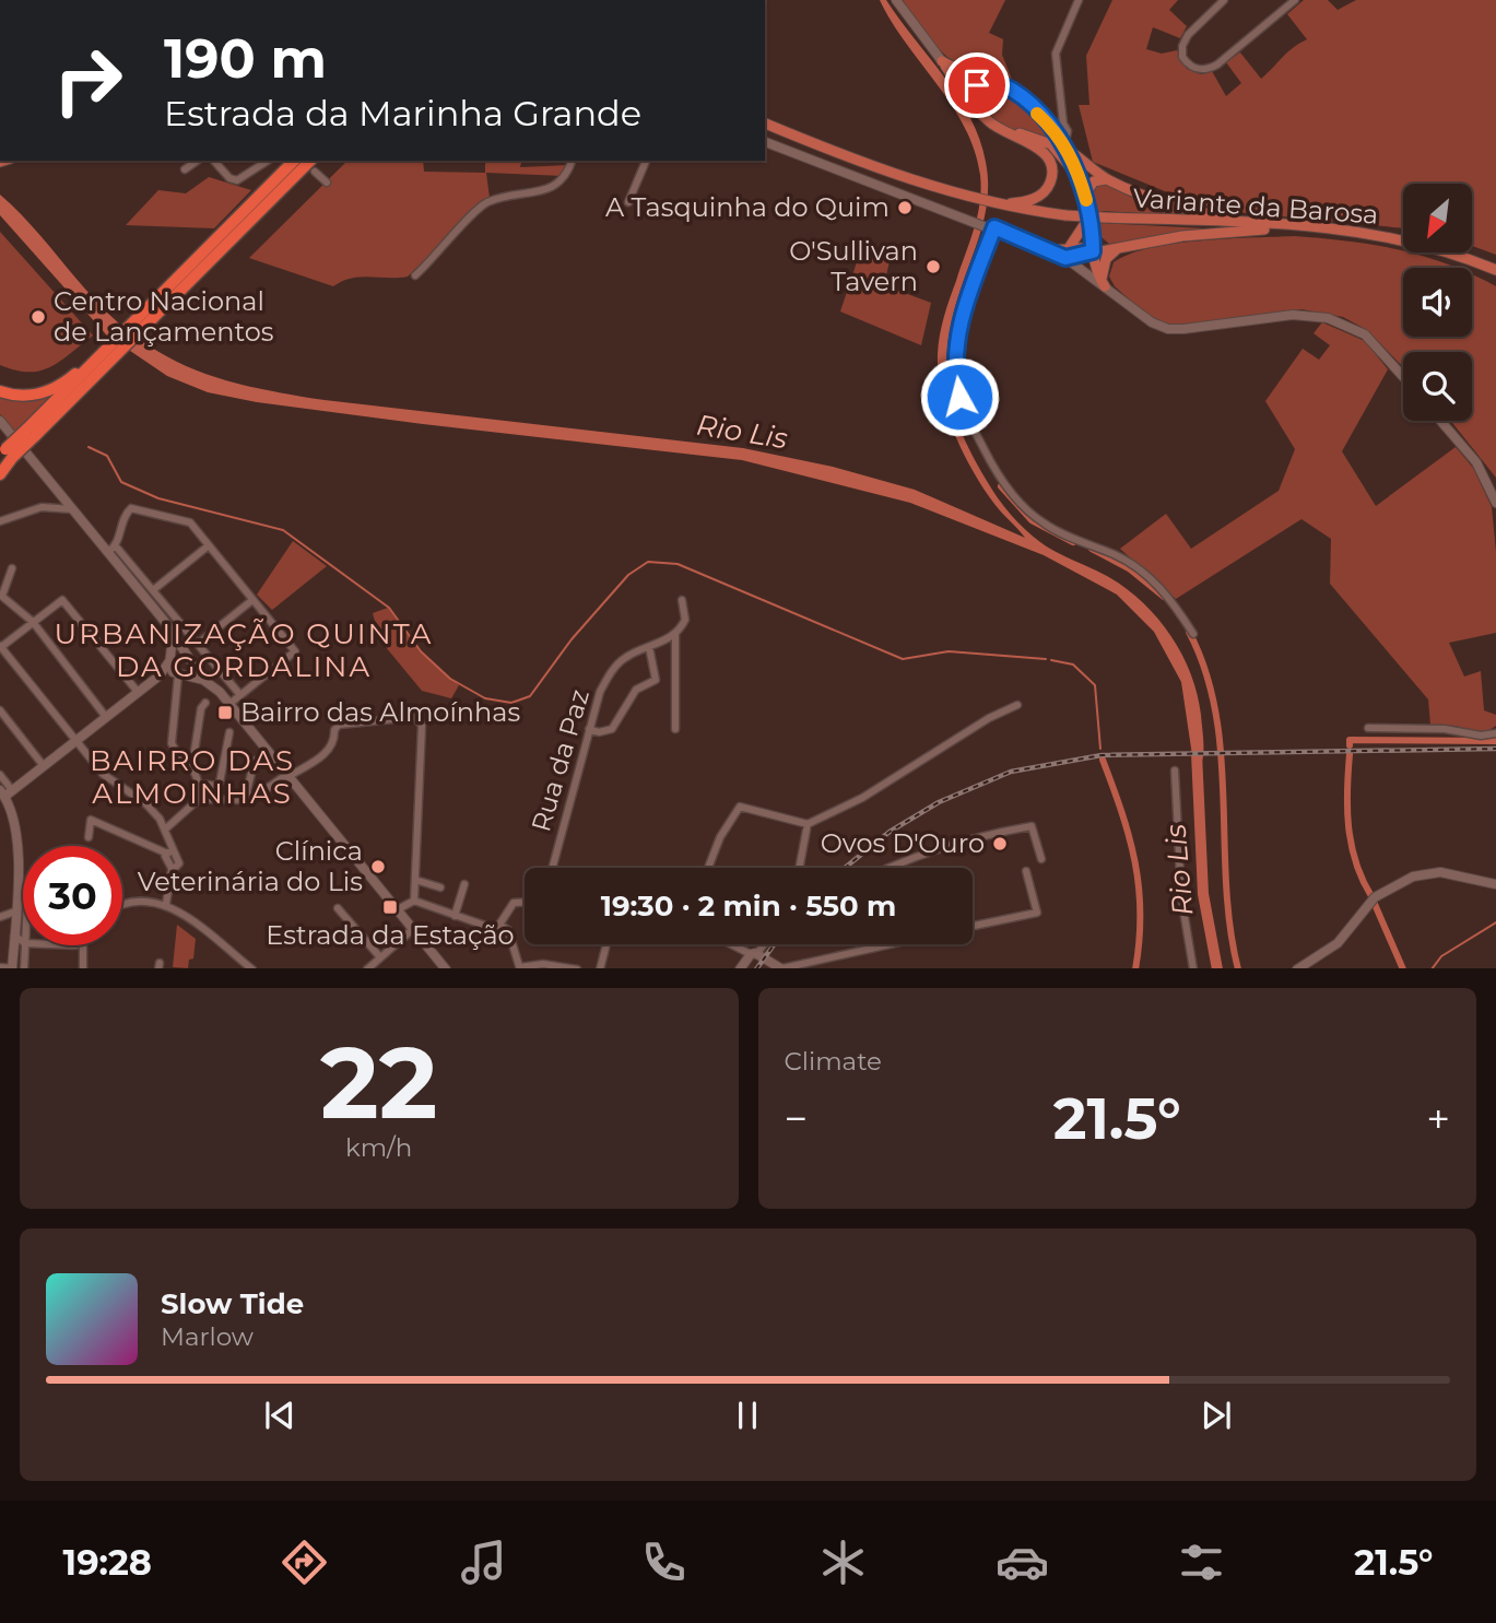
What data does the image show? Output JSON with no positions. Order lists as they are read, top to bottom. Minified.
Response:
{"streets":{"main road":["Variante da Barosa"],"street":["Rua da Paz"]},"districts":["URBANIZAÇÃO QUINTA DA GORDALINA","BAIRRO DAS ALMOINHAS"],"water":["Rio Lis"],"places":{"other":["A Tasquinha do Quim","O'Sullivan Tavern","Centro Nacional de Lançamentos","Ovos D'Ouro","Clínica Veterinária do Lis"],"transit":["Bairro das Almoínhas","Estrada da Estação"]},"north":"bottom left","page":{"turn":["190 m","Estrada da Marinha Grande"],"limit":"30","trip":"19:30 · 2 min · 550 m","tile":[["22","km/h"],"Climate"],"heat":["−","21.5°","+"],"song":["Slow Tide","Marlow"],"tabs":["19:28","21.5°"]}}
